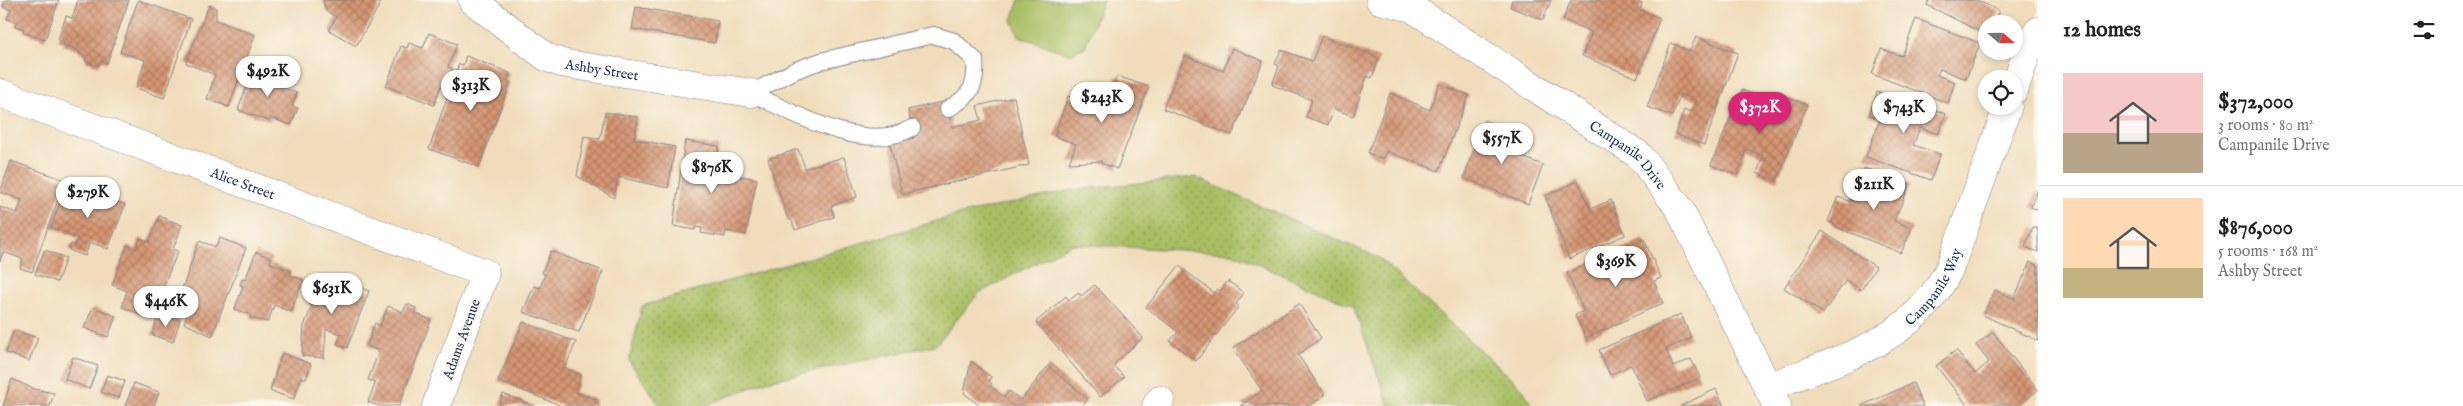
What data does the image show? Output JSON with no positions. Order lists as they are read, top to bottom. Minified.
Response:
{"streets":{"street":["Ashby Street","Campanile Drive","Alice Street","Campanile Way","Adams Avenue"]},"crossings":[["Campanile Drive","Campanile Way"],["Alice Street","Adams Avenue"]],"north":"right","page":{"heading":"12 homes","price":["$492K","$313K","$243K","$372K","$743K","$557K","$876K","$211K","$279K","$369K","$631K","$446K"],"list":[{"name":"$372,000","note":"3 rooms · 80 m² · Campanile Drive"},{"name":"$876,000","note":"5 rooms · 168 m² · Ashby Street"}]}}
